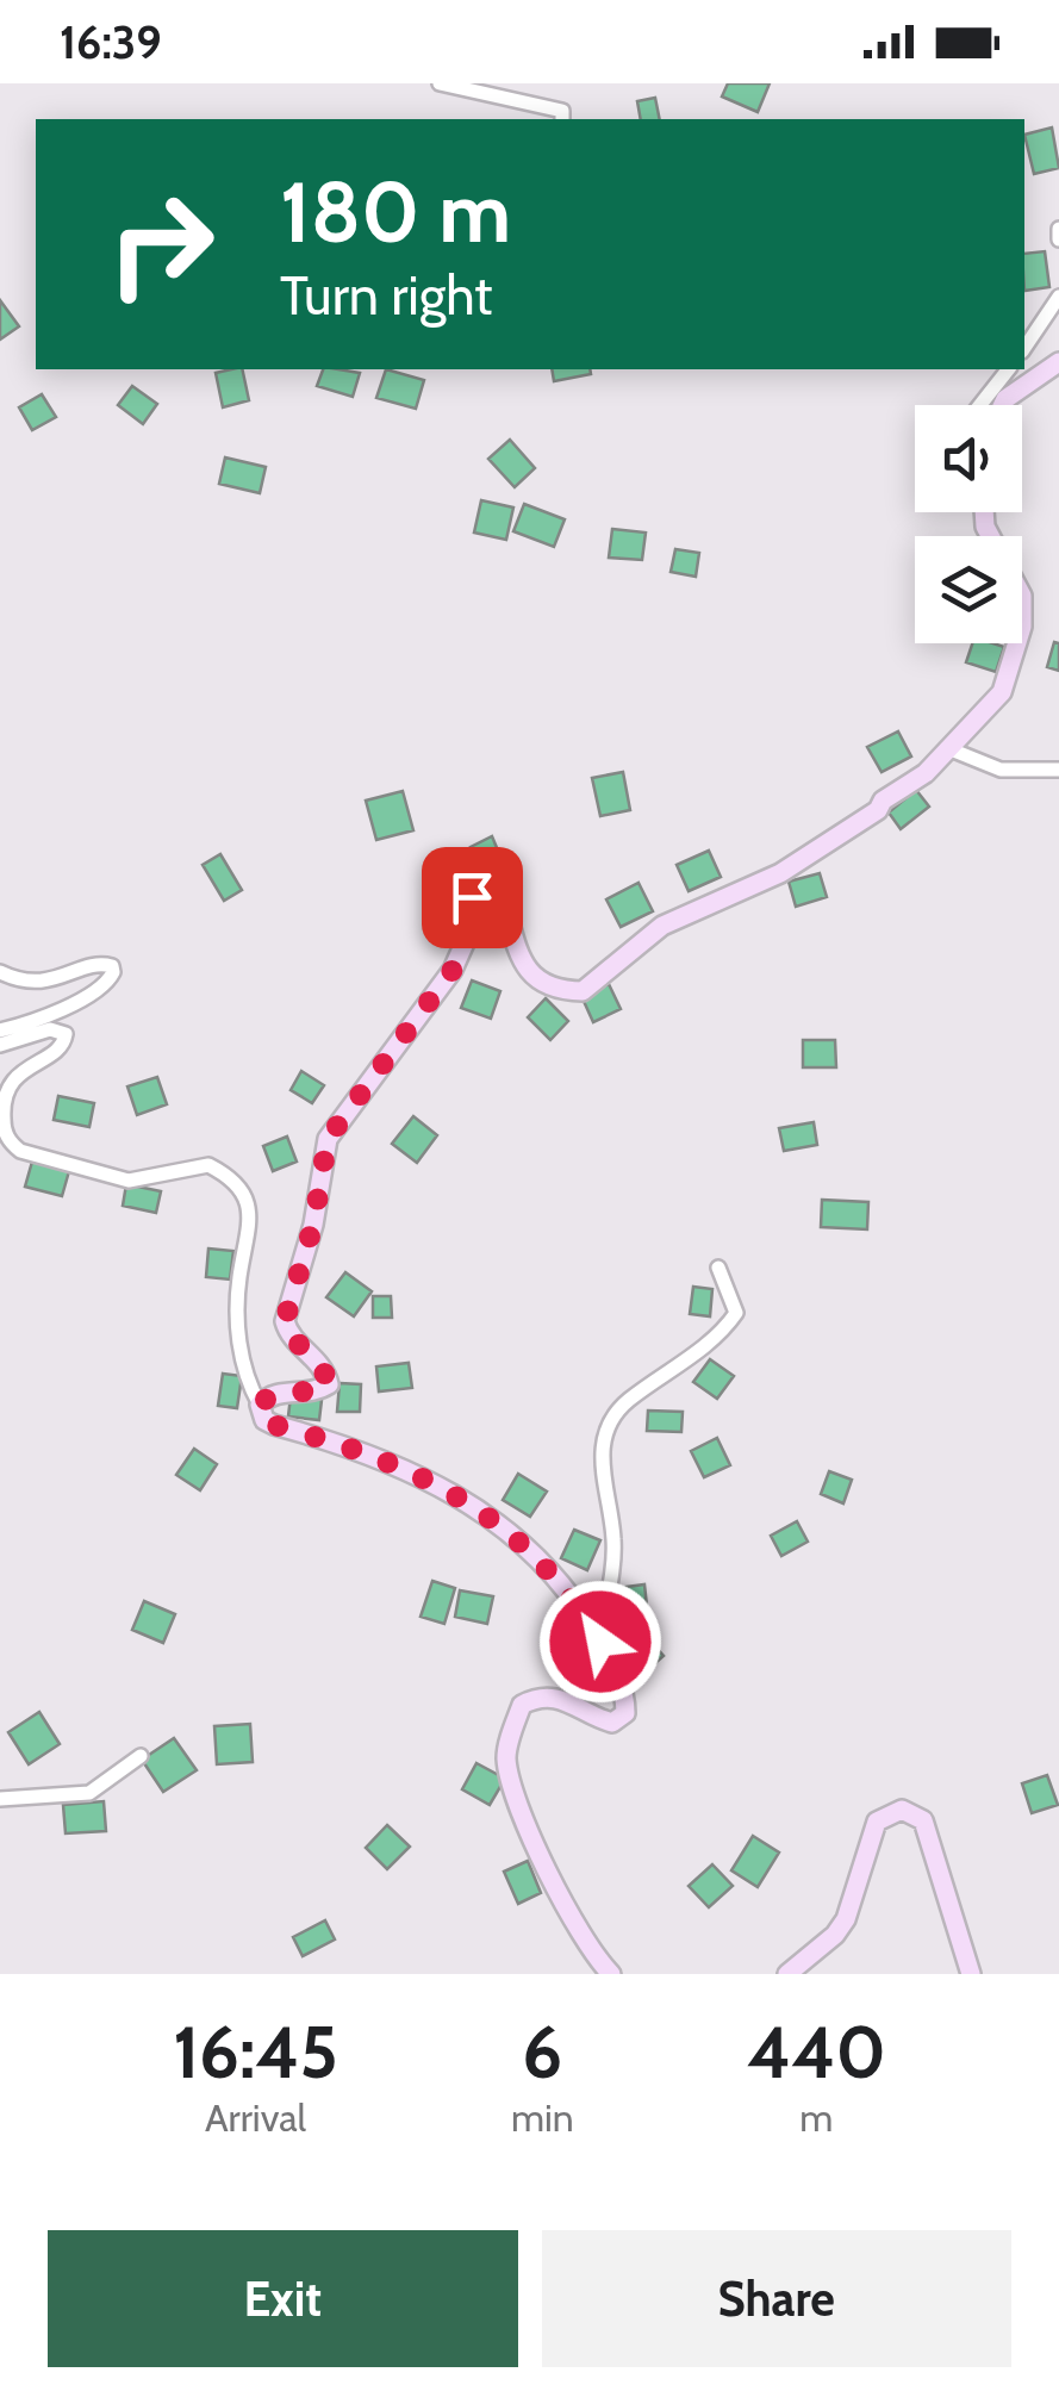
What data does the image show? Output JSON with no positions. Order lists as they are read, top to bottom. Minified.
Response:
{"page":{"status":"16:39","turn":["180 m","Turn right"],"eta":["16:45","Arrival","6","min","440","m"],"buttons":["Exit","Share"]}}
